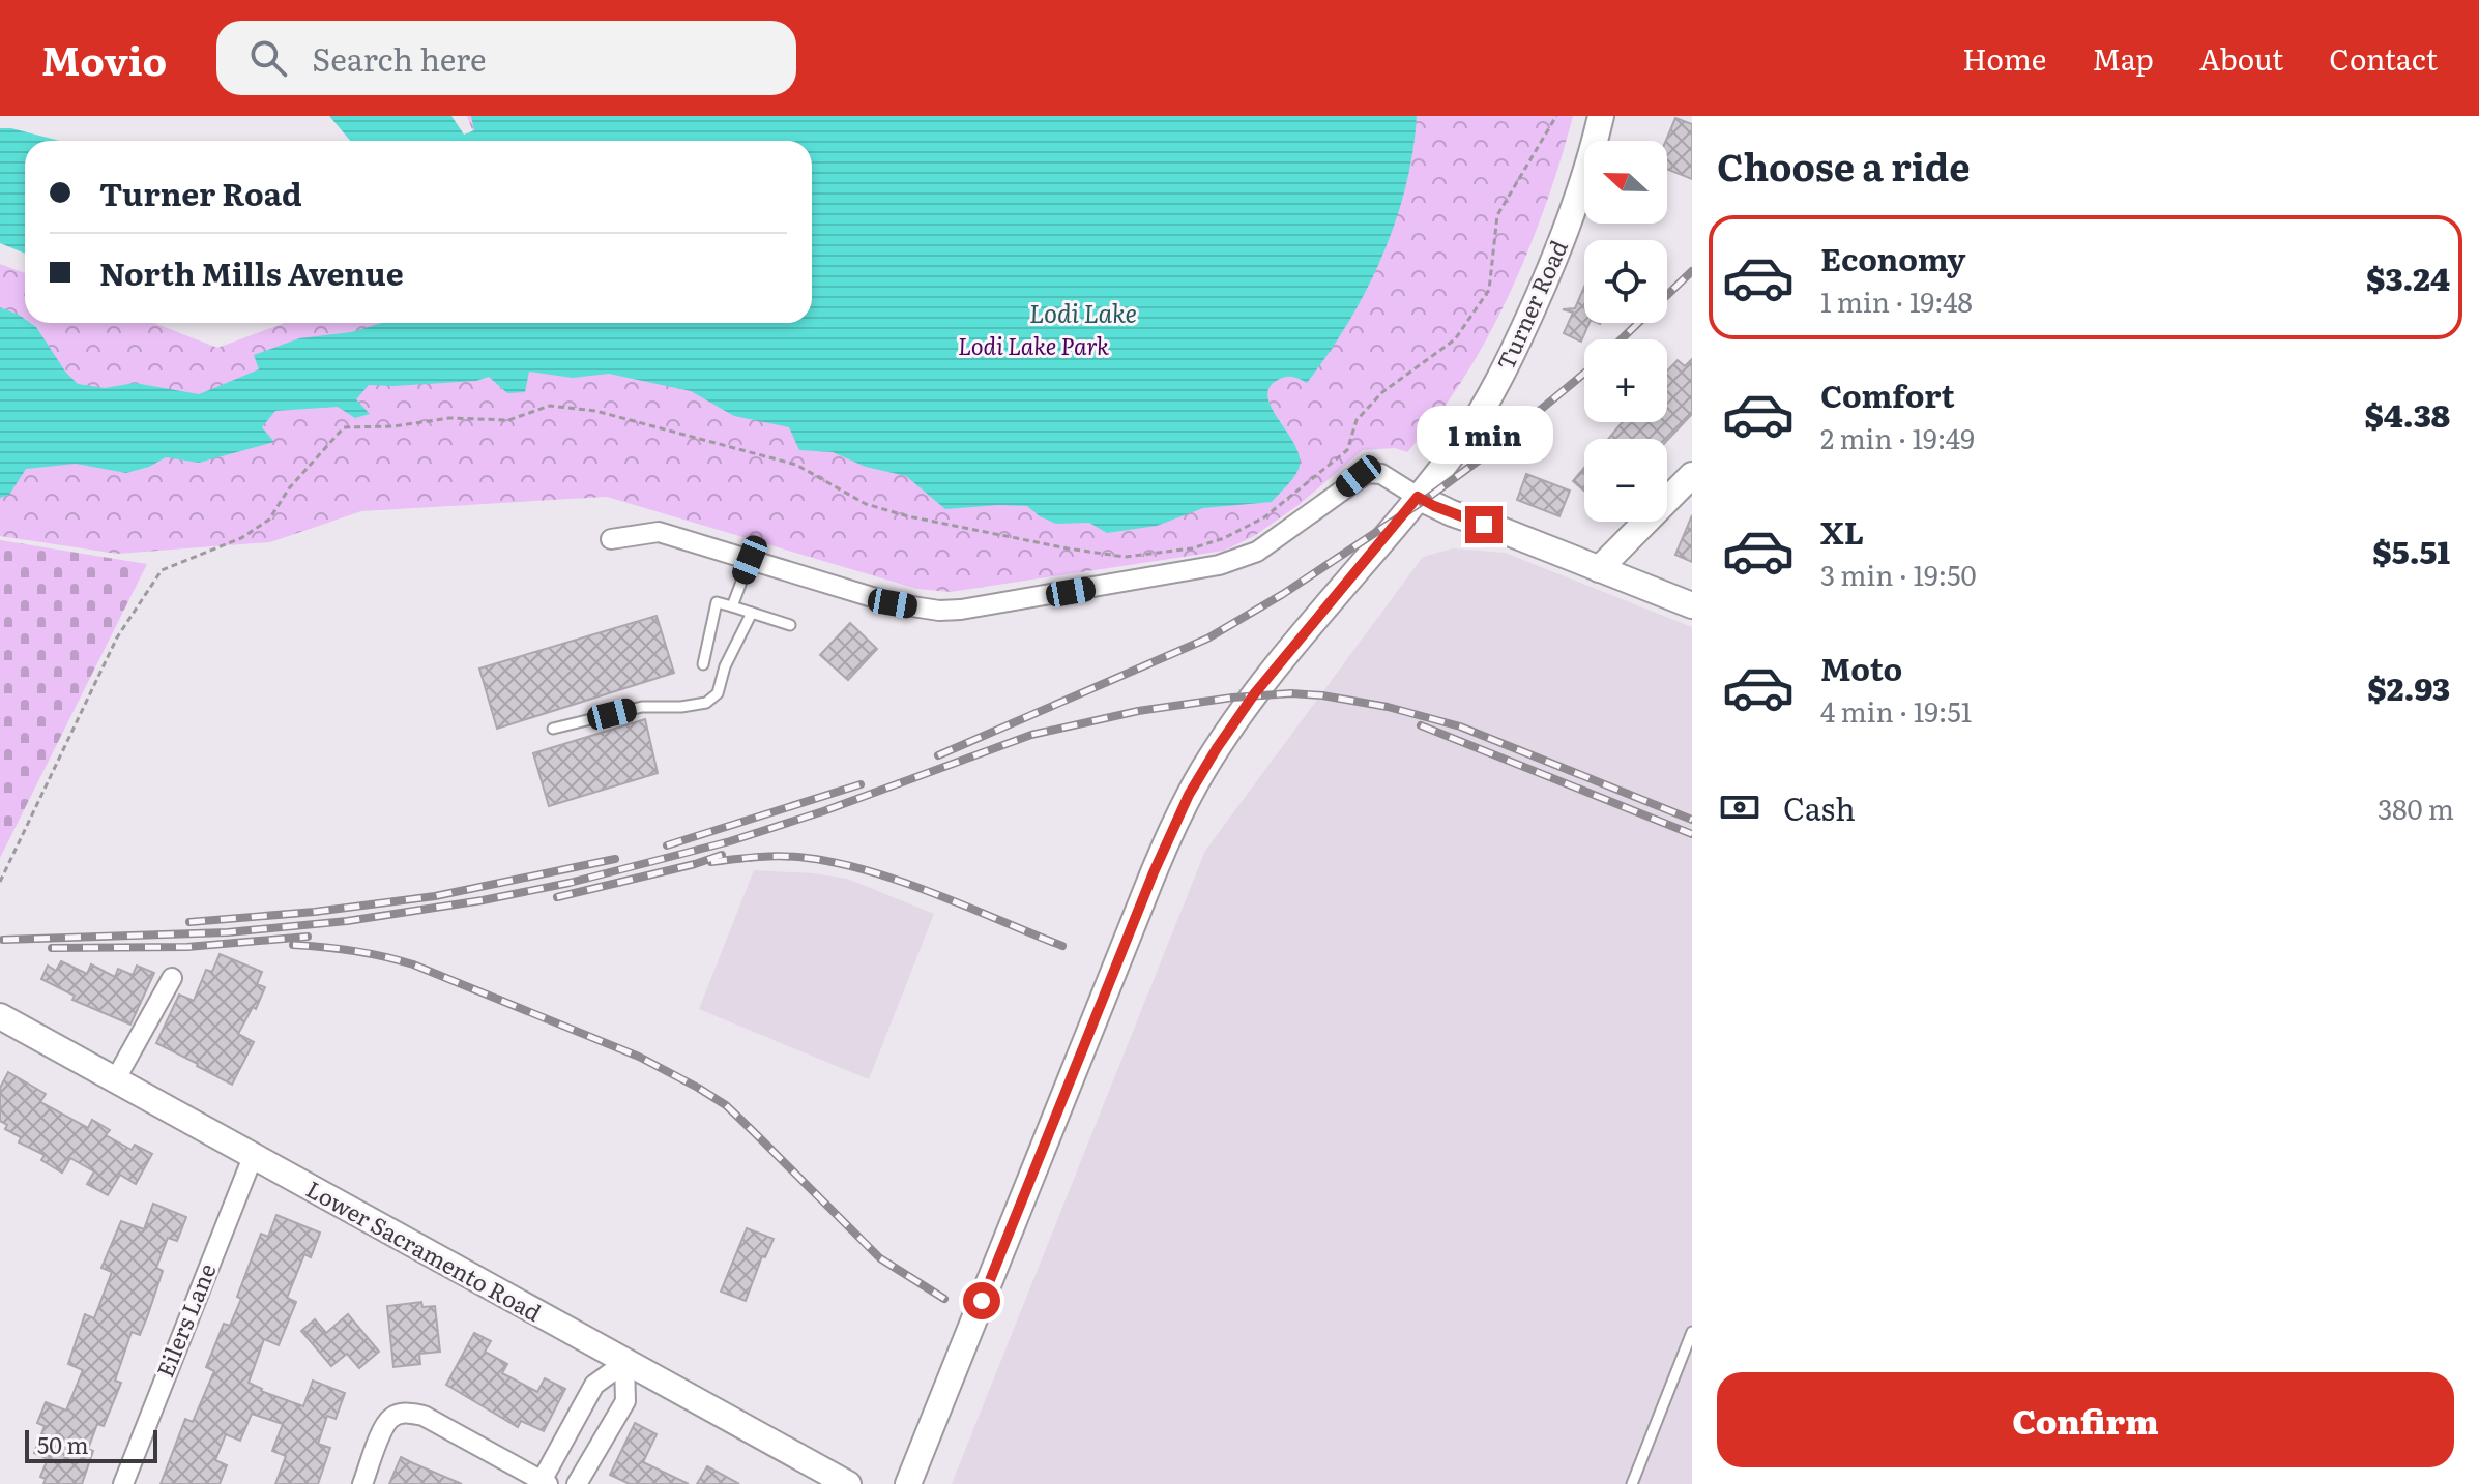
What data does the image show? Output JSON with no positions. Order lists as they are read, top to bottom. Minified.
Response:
{"streets":{"main road":["Turner Road","Lower Sacramento Road"],"street":["Eilers Lane"]},"crossings":[["Lower Sacramento Road","Eilers Lane"]],"water":["Lodi Lake"],"parks":["Lodi Lake Park"],"scale_bar":"50 m","north":"left","page":{"header":"Movio","search":"Search here","nav":["Home","Map","About","Contact"],"heading":"Choose a ride","map_buttons":["+","−"],"banner":["Turner Road","North Mills Avenue"],"list":[{"name":"Economy","note":"1 min · 19:48","value":"$3.24"},{"name":"Comfort","note":"2 min · 19:49","value":"$4.38"},{"name":"XL","note":"3 min · 19:50","value":"$5.51"},{"name":"Moto","note":"4 min · 19:51","value":"$2.93"}],"bubble":"1 min","pay":["Cash","380 m"],"buttons":"Confirm","scale":"50 m"}}
